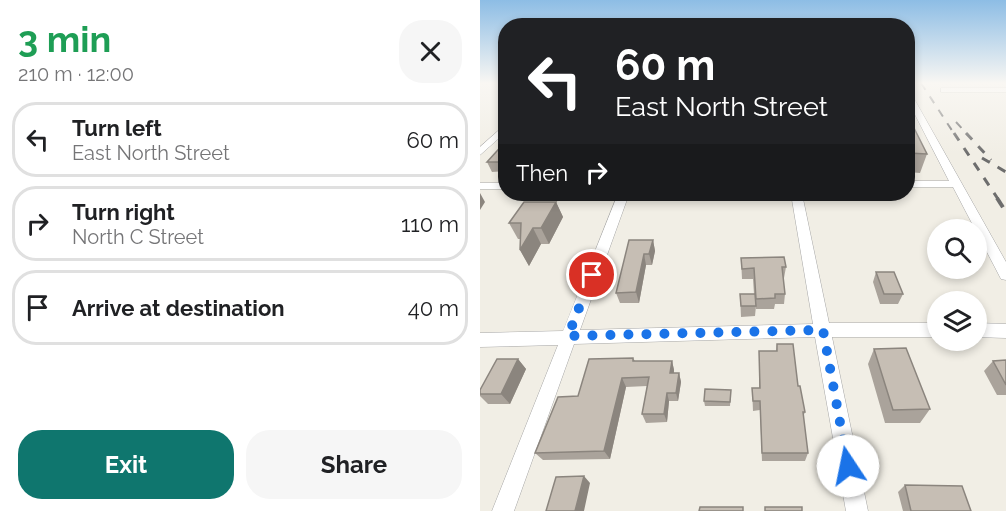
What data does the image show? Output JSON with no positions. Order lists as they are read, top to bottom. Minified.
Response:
{"page":{"heading":["3 min","210 m · 12:00"],"turn":["60 m","East North Street"],"list":[{"name":"Turn left","note":"East North Street","value":"60 m"},{"name":"Turn right","note":"North C Street","value":"110 m"},{"name":"Arrive at destination","value":"40 m"}],"then":"Then","buttons":["Exit","Share"]}}
